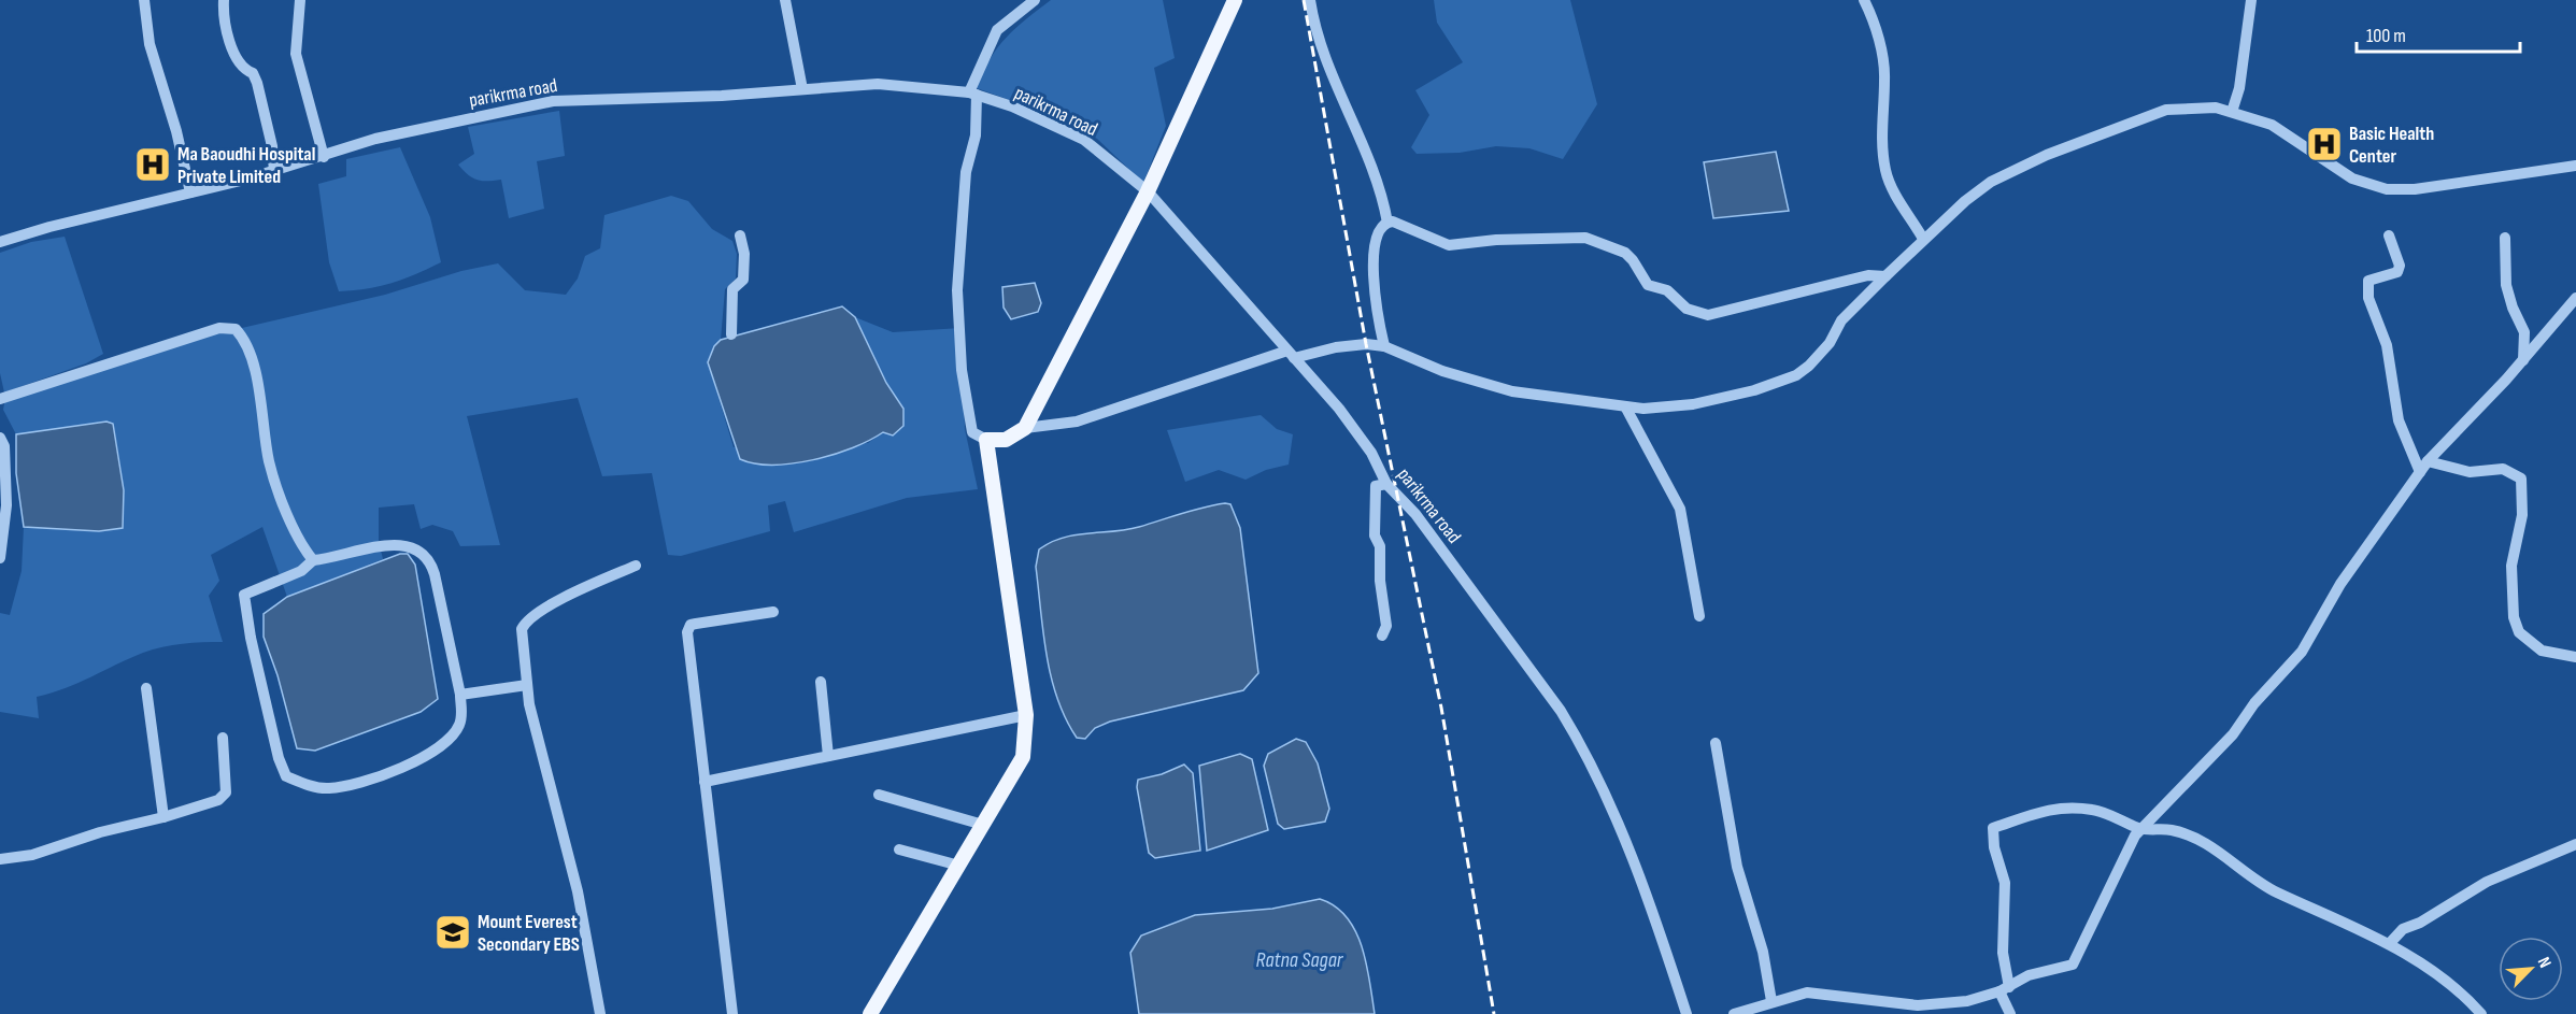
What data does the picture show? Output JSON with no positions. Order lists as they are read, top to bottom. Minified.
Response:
{"streets":{"street":["parikrma road"]},"water":["Ratna Sagar"],"places":{"hospital":["Basic Health Center","Ma Baoudhi Hospital Private Limited"],"school or university":["Mount Everest Secondary EBS"]},"scale_bar":"100 m","north":"top right"}
